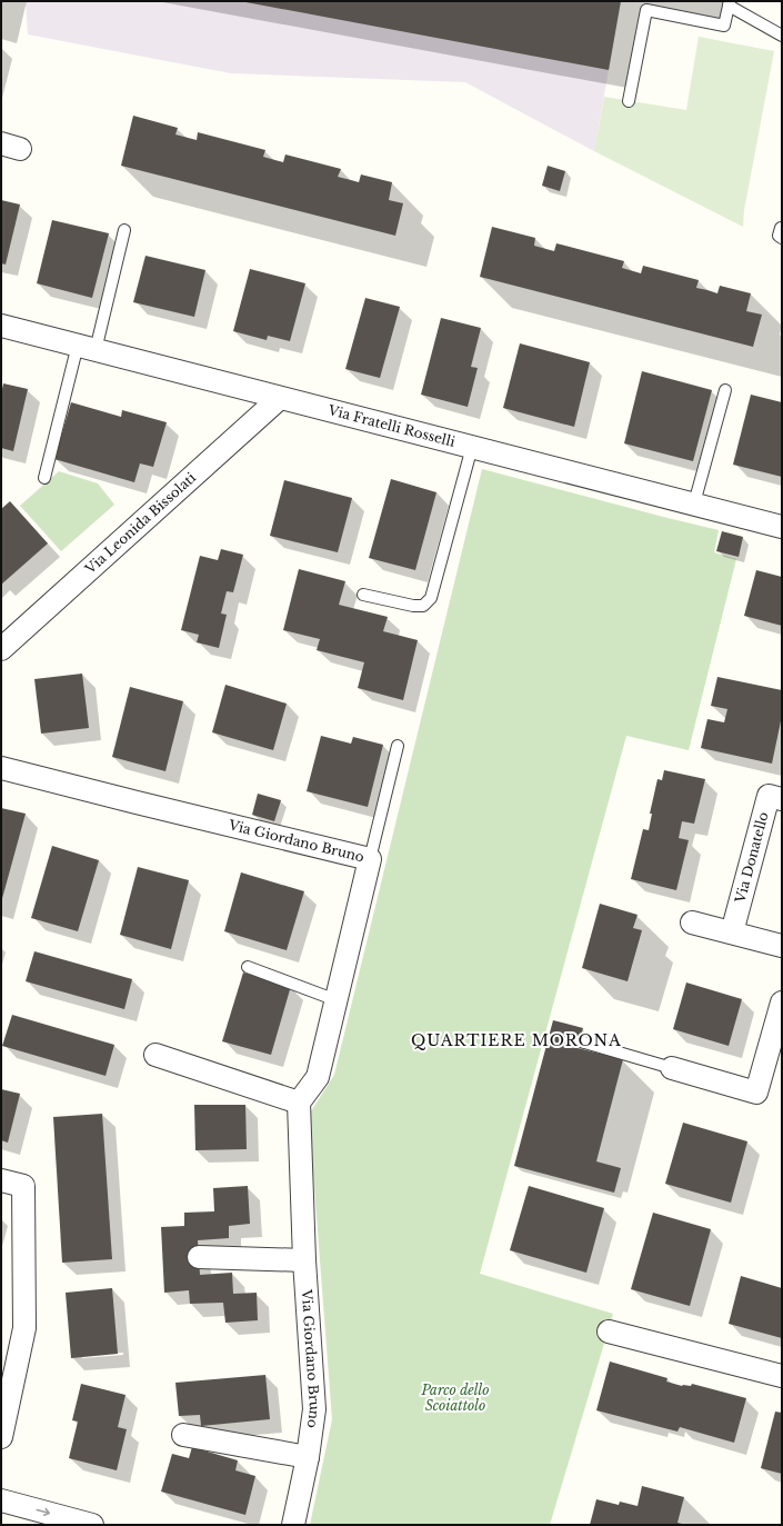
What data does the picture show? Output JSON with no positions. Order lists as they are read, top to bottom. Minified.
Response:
{"streets":{"street":["Via Fratelli Rosselli","Via Leonida Bissolati","Via Giordano Bruno","Via Donatello"]},"crossings":[["Via Fratelli Rosselli","Via Leonida Bissolati"]],"districts":["QUARTIERE MORONA"],"parks":["Parco dello Scoiattolo"]}
